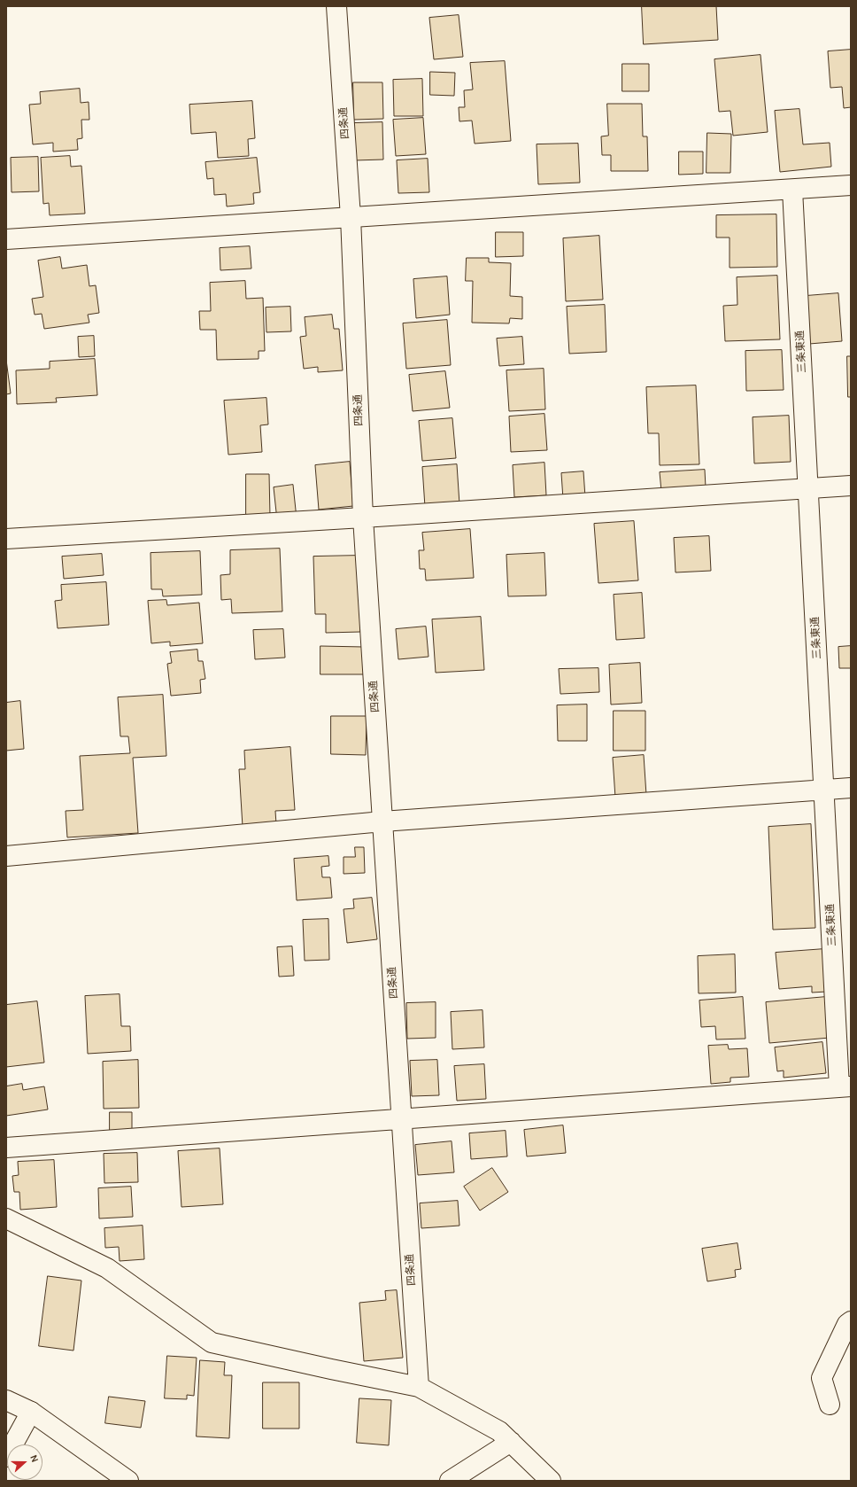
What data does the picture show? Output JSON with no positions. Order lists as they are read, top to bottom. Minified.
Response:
{"streets":{"street":["四条通","三条東通"]},"north":"right"}
